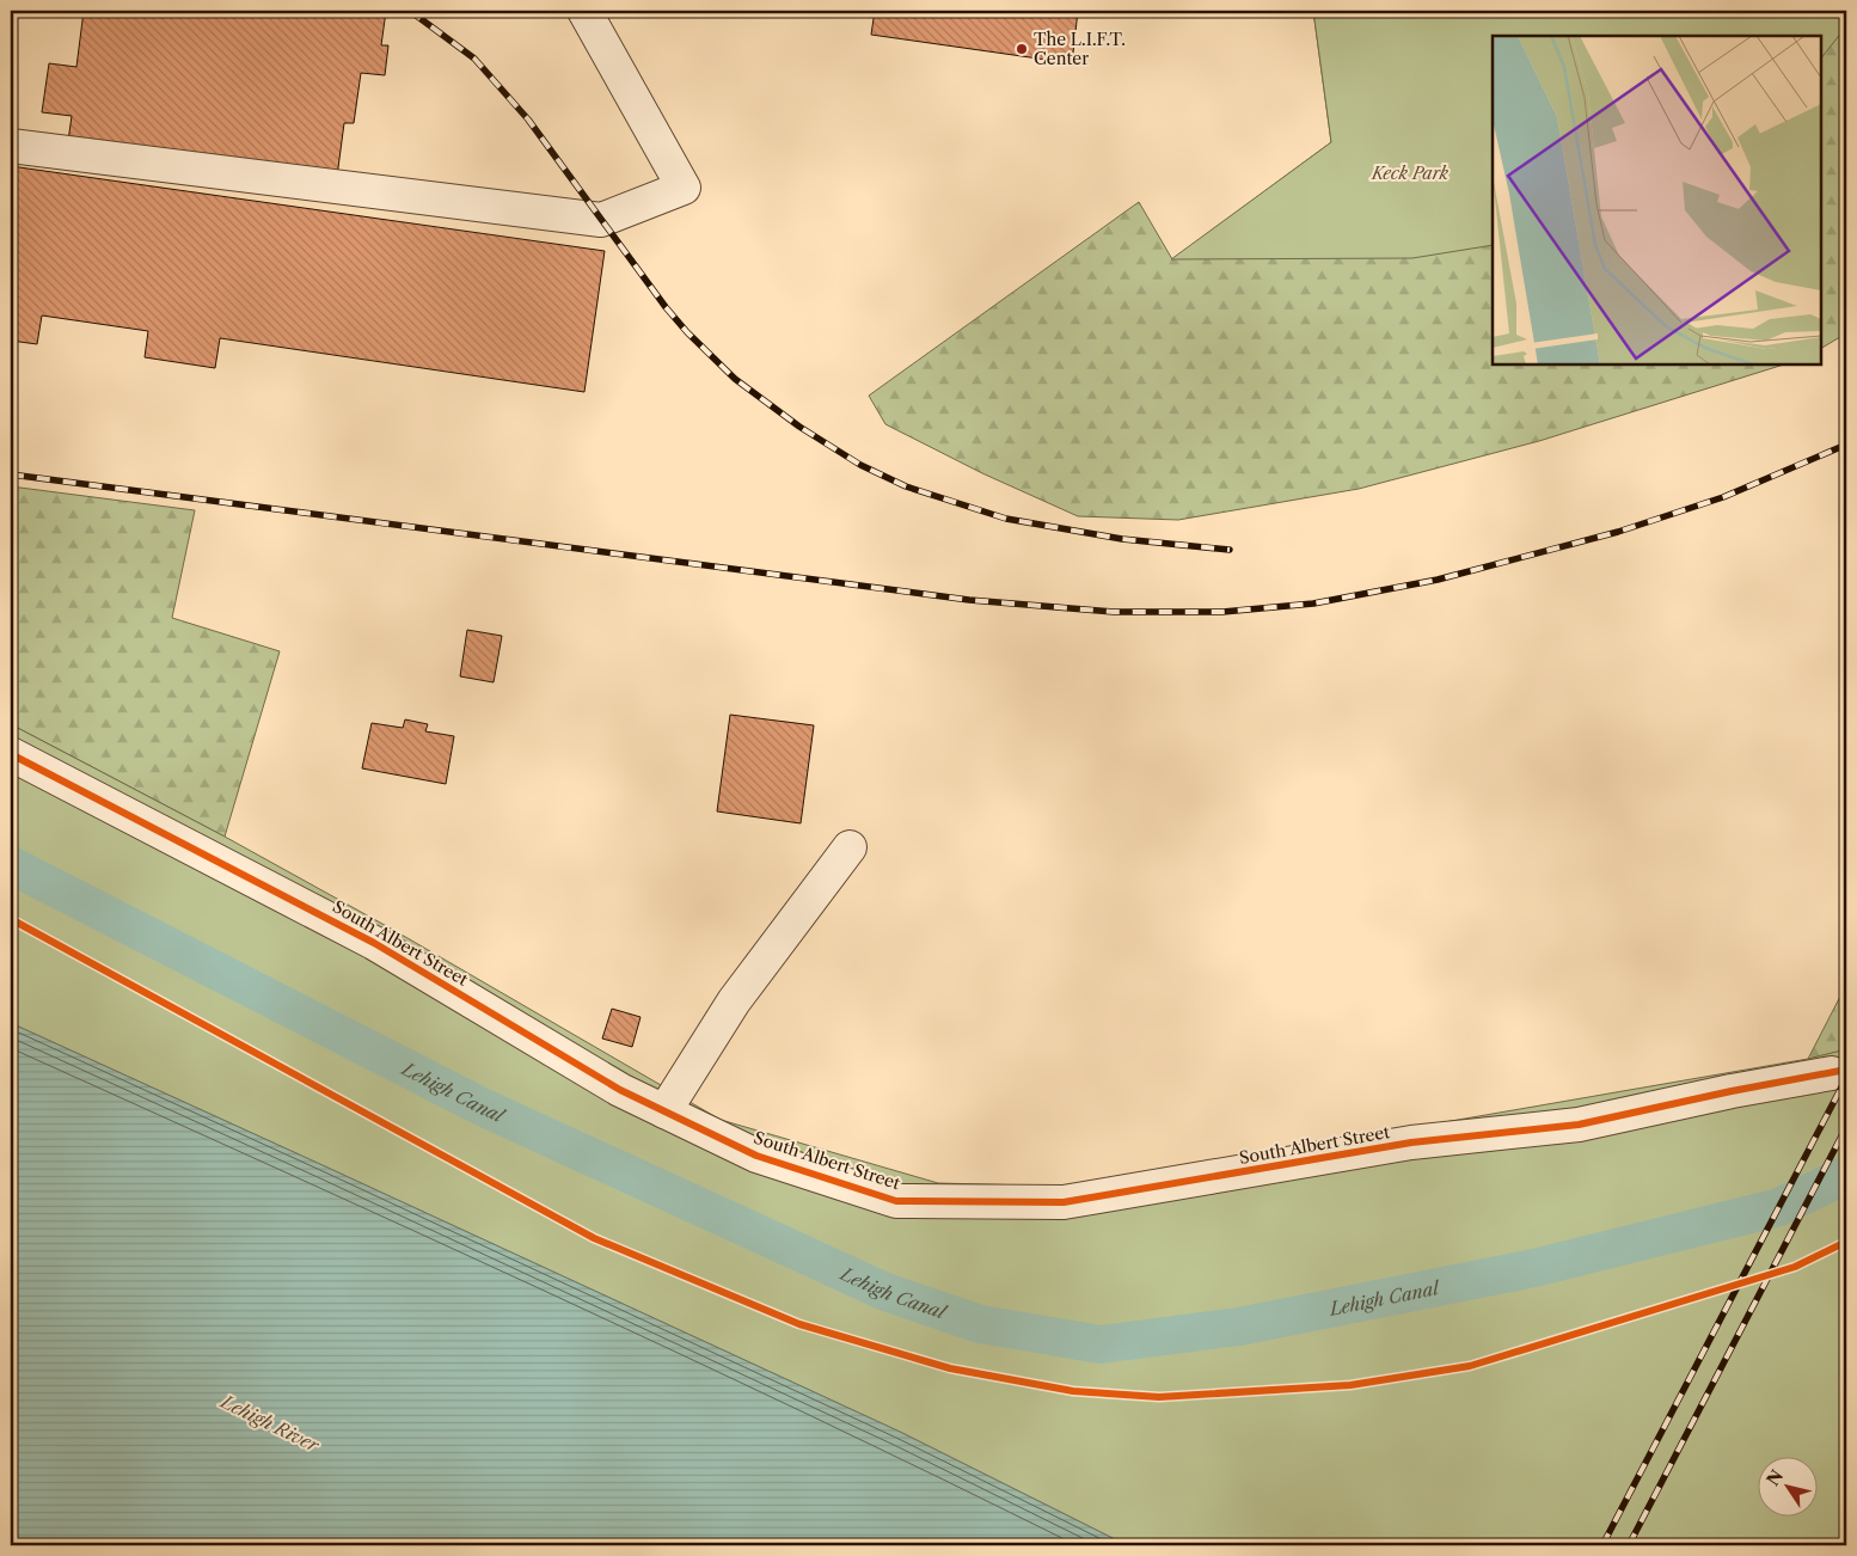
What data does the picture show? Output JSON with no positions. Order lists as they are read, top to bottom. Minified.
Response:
{"streets":{"lane":["South Albert Street"]},"water":["Lehigh Canal","Lehigh River"],"parks":["Keck Park"],"places":["The L.I.F.T. Center"],"north":"top left"}
